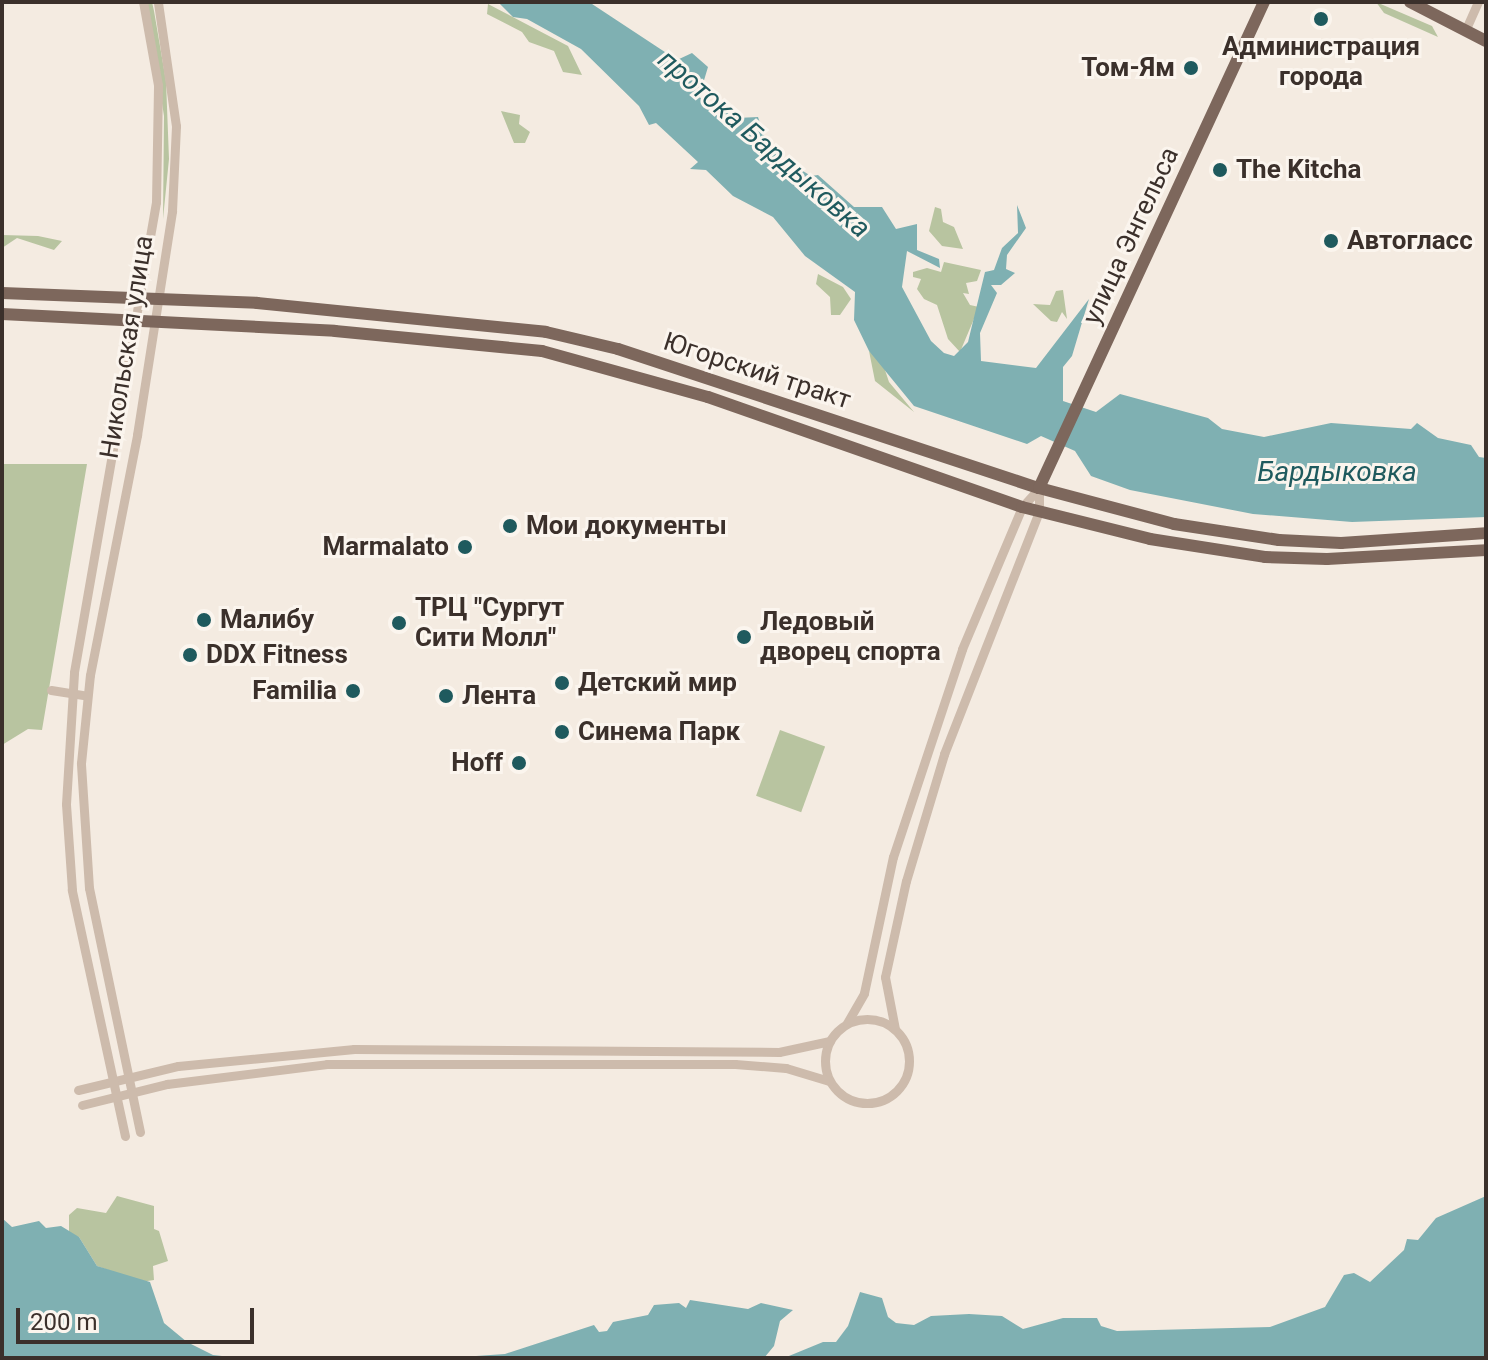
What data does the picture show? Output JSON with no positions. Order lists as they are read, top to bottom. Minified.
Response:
{"streets":{"main road":["улица Энгельса","Югорский тракт"],"street":["Никольская улица"]},"crossings":[["улица Энгельса","Югорский тракт"],["Никольская улица","Югорский тракт"]],"water":["протока Бардыковка","Бардыковка"],"places":["Администрация города","Том-Ям","The Kitcha","Автогласс","Мои документы","Marmalato","Малибу","ТРЦ \"Сургут Сити Молл\"","Ледовый дворец спорта","DDX Fitness","Детский мир","Familia","Лента","Синема Парк","Hoff"],"scale_bar":"200 m"}
